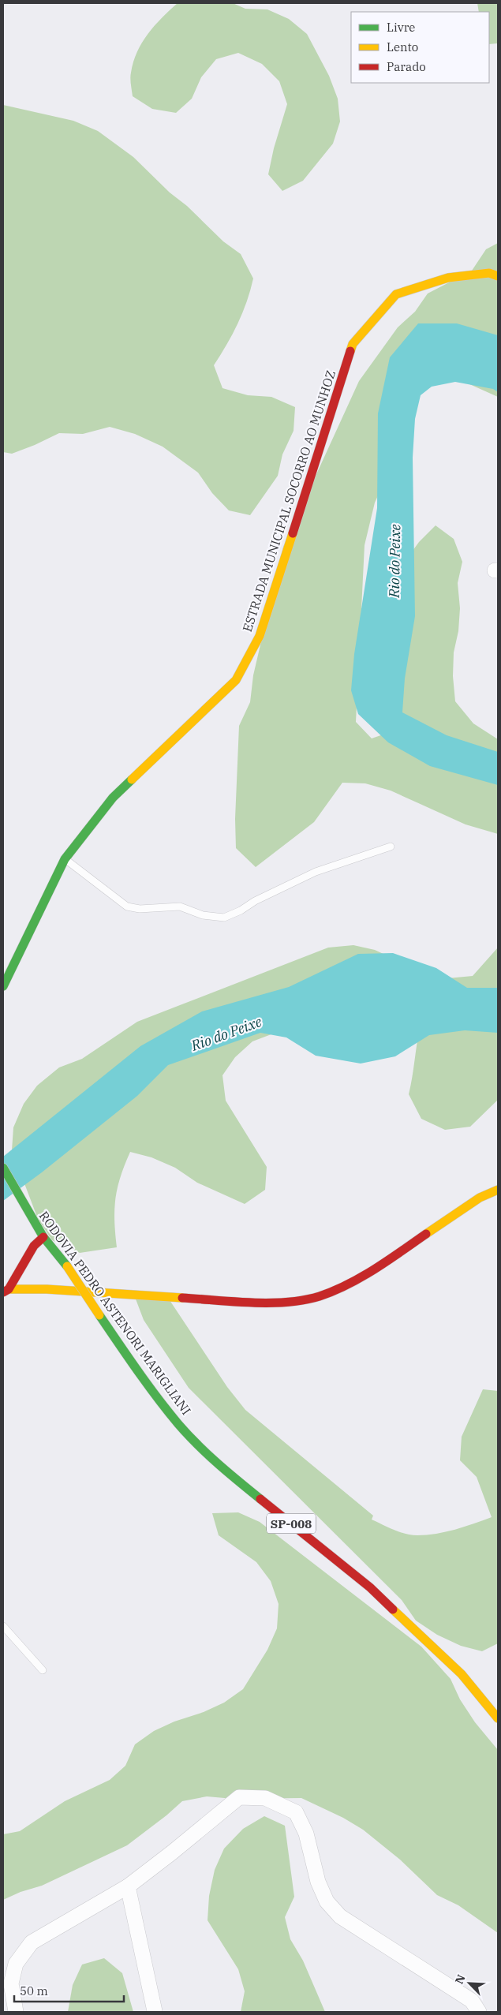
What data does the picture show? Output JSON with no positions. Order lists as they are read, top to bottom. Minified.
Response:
{"streets":{"street":["ESTRADA MUNICIPAL SOCORRO AO MUNHOZ","RODOVIA PEDRO ASTENORI MARIGLIANI","SP-008"]},"water":["Rio do Peixe"],"legend":["Livre","Lento","Parado"],"scale_bar":"50 m","north":"top left"}
